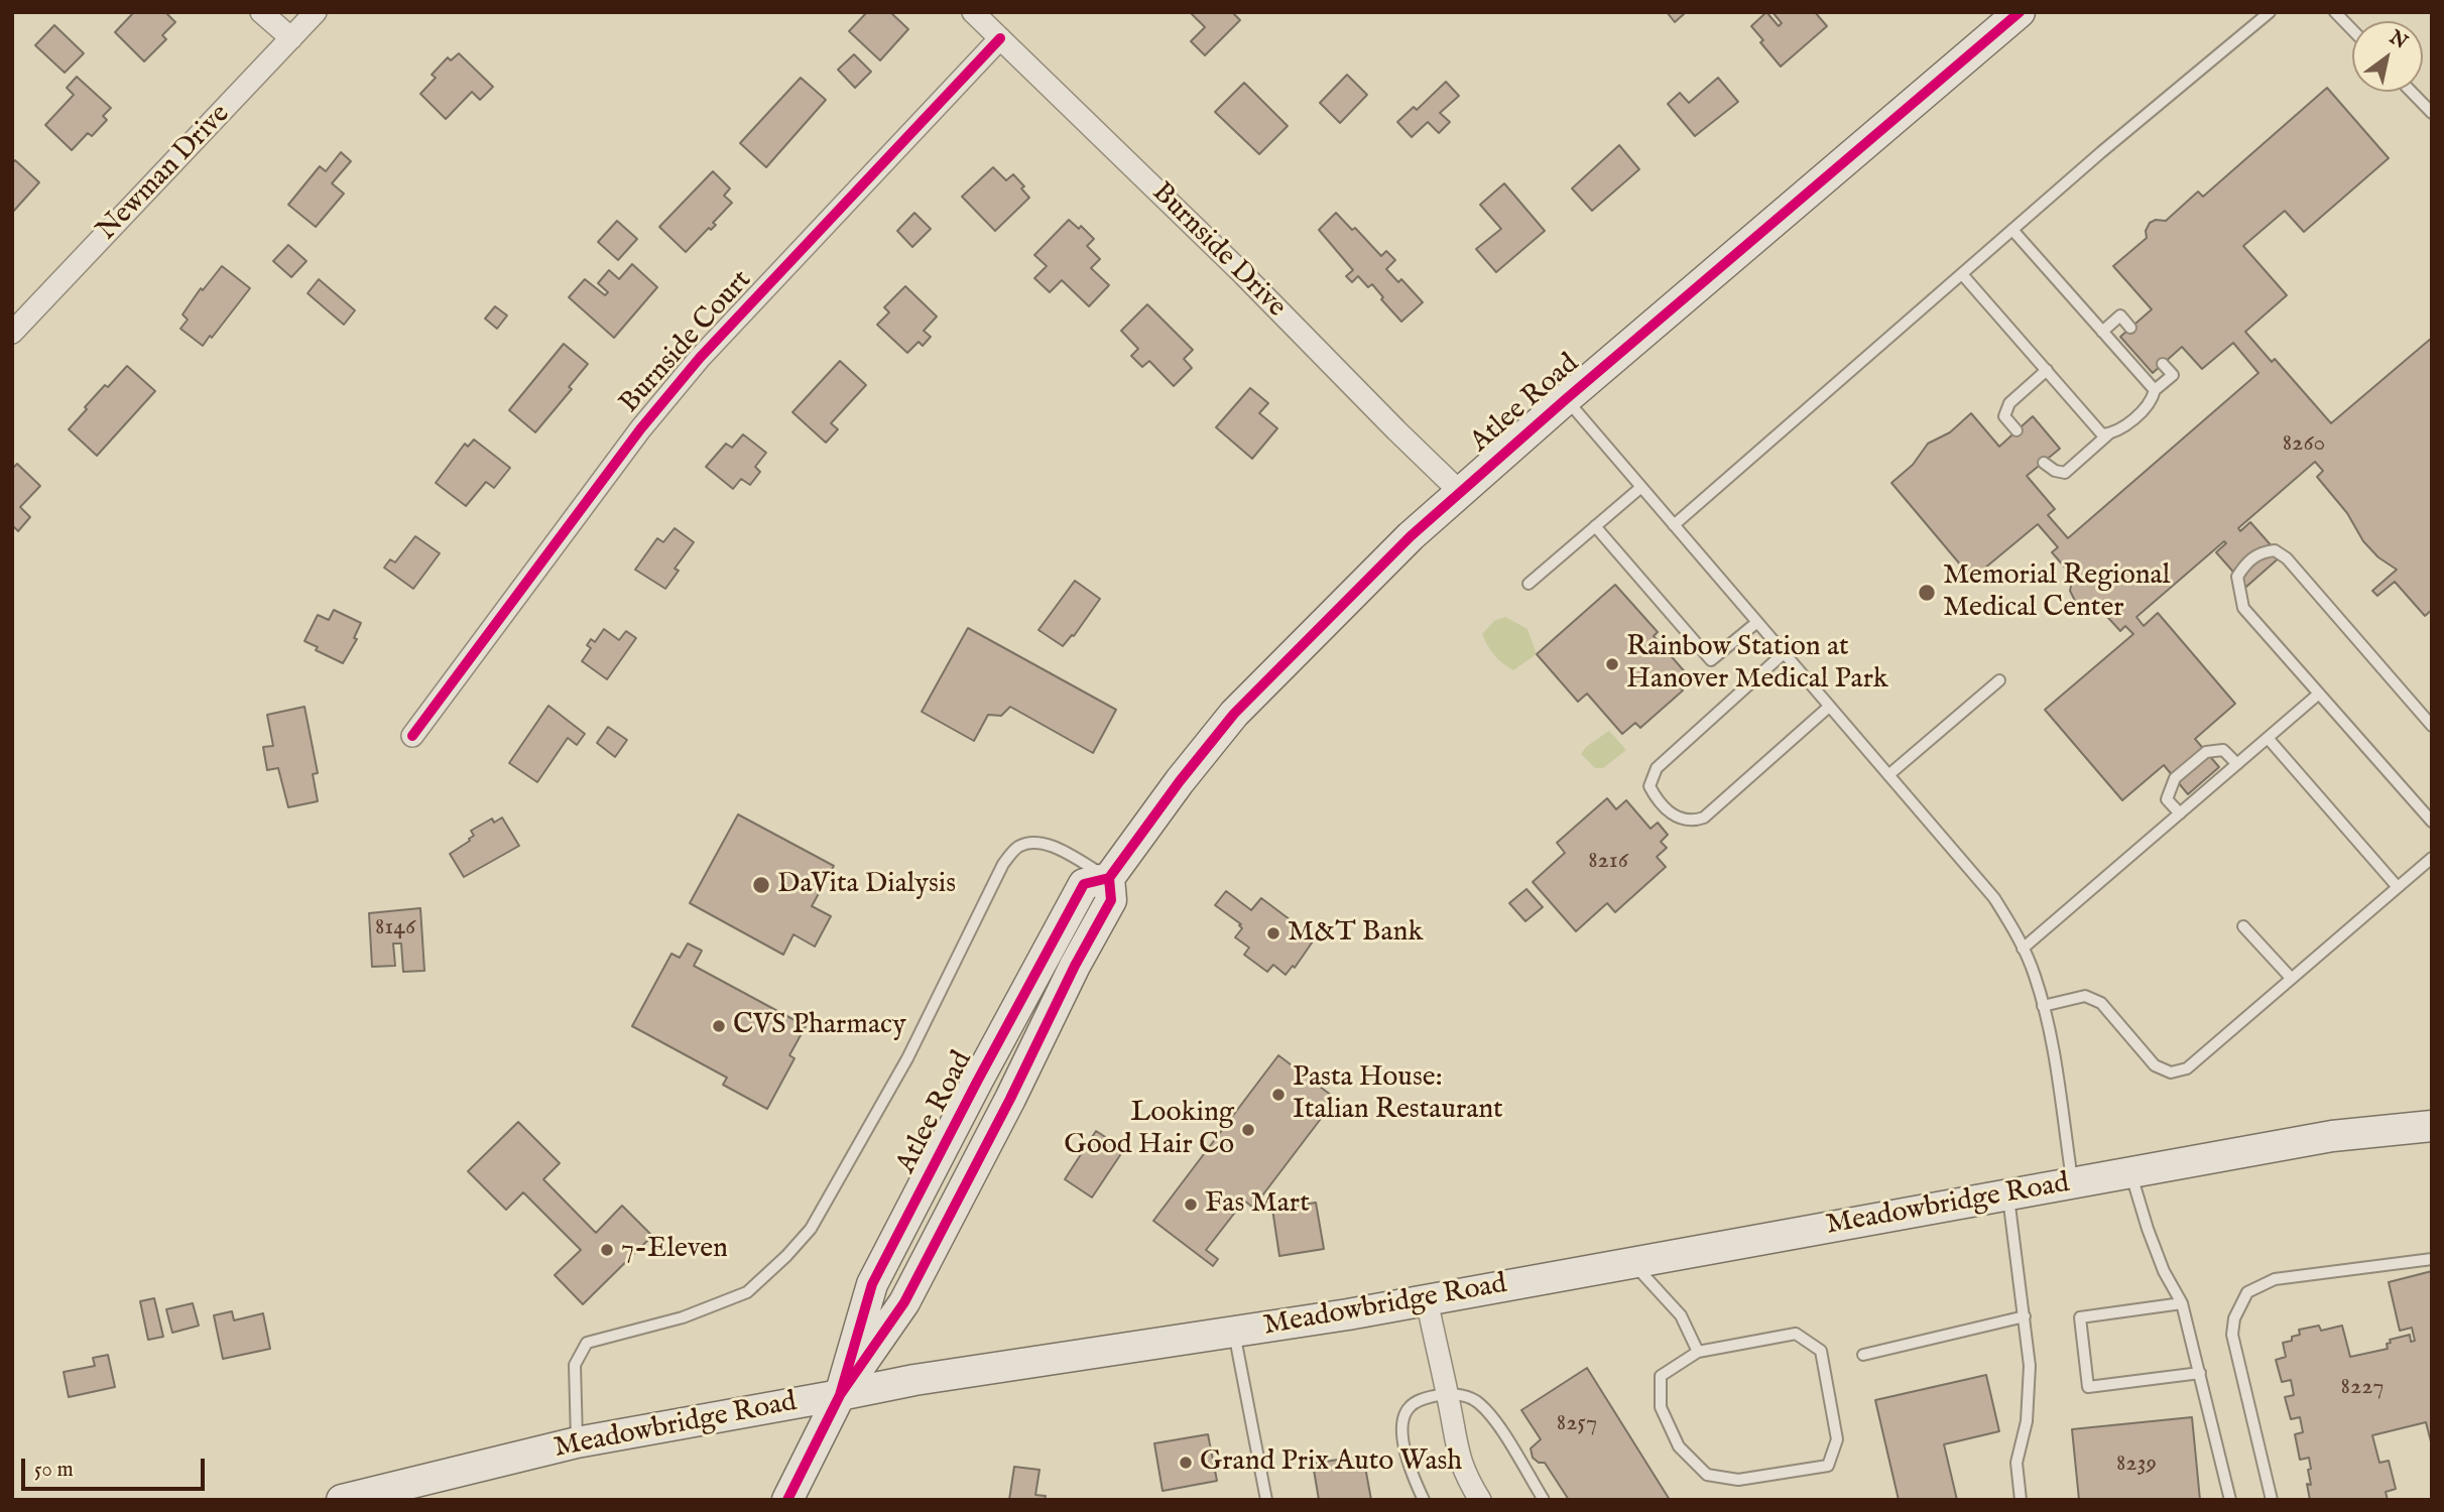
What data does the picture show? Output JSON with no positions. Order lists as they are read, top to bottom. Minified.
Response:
{"streets":{"main road":["Atlee Road","Meadowbridge Road"],"street":["Newman Drive","Burnside Drive","Burnside Court"]},"crossings":[["Burnside Drive","Burnside Court"],["Burnside Drive","Atlee Road"],["Atlee Road","Meadowbridge Road"]],"places":["Memorial Regional Medical Center","Rainbow Station at Hanover Medical Park","DaVita Dialysis","M&T Bank","CVS Pharmacy","Pasta House: Italian Restaurant","Looking Good Hair Co","Fas Mart","7-Eleven","Grand Prix Auto Wash"],"house_numbers":["8260","8216","8146","8227","8257","8239"],"scale_bar":"50 m","north":"top right"}
